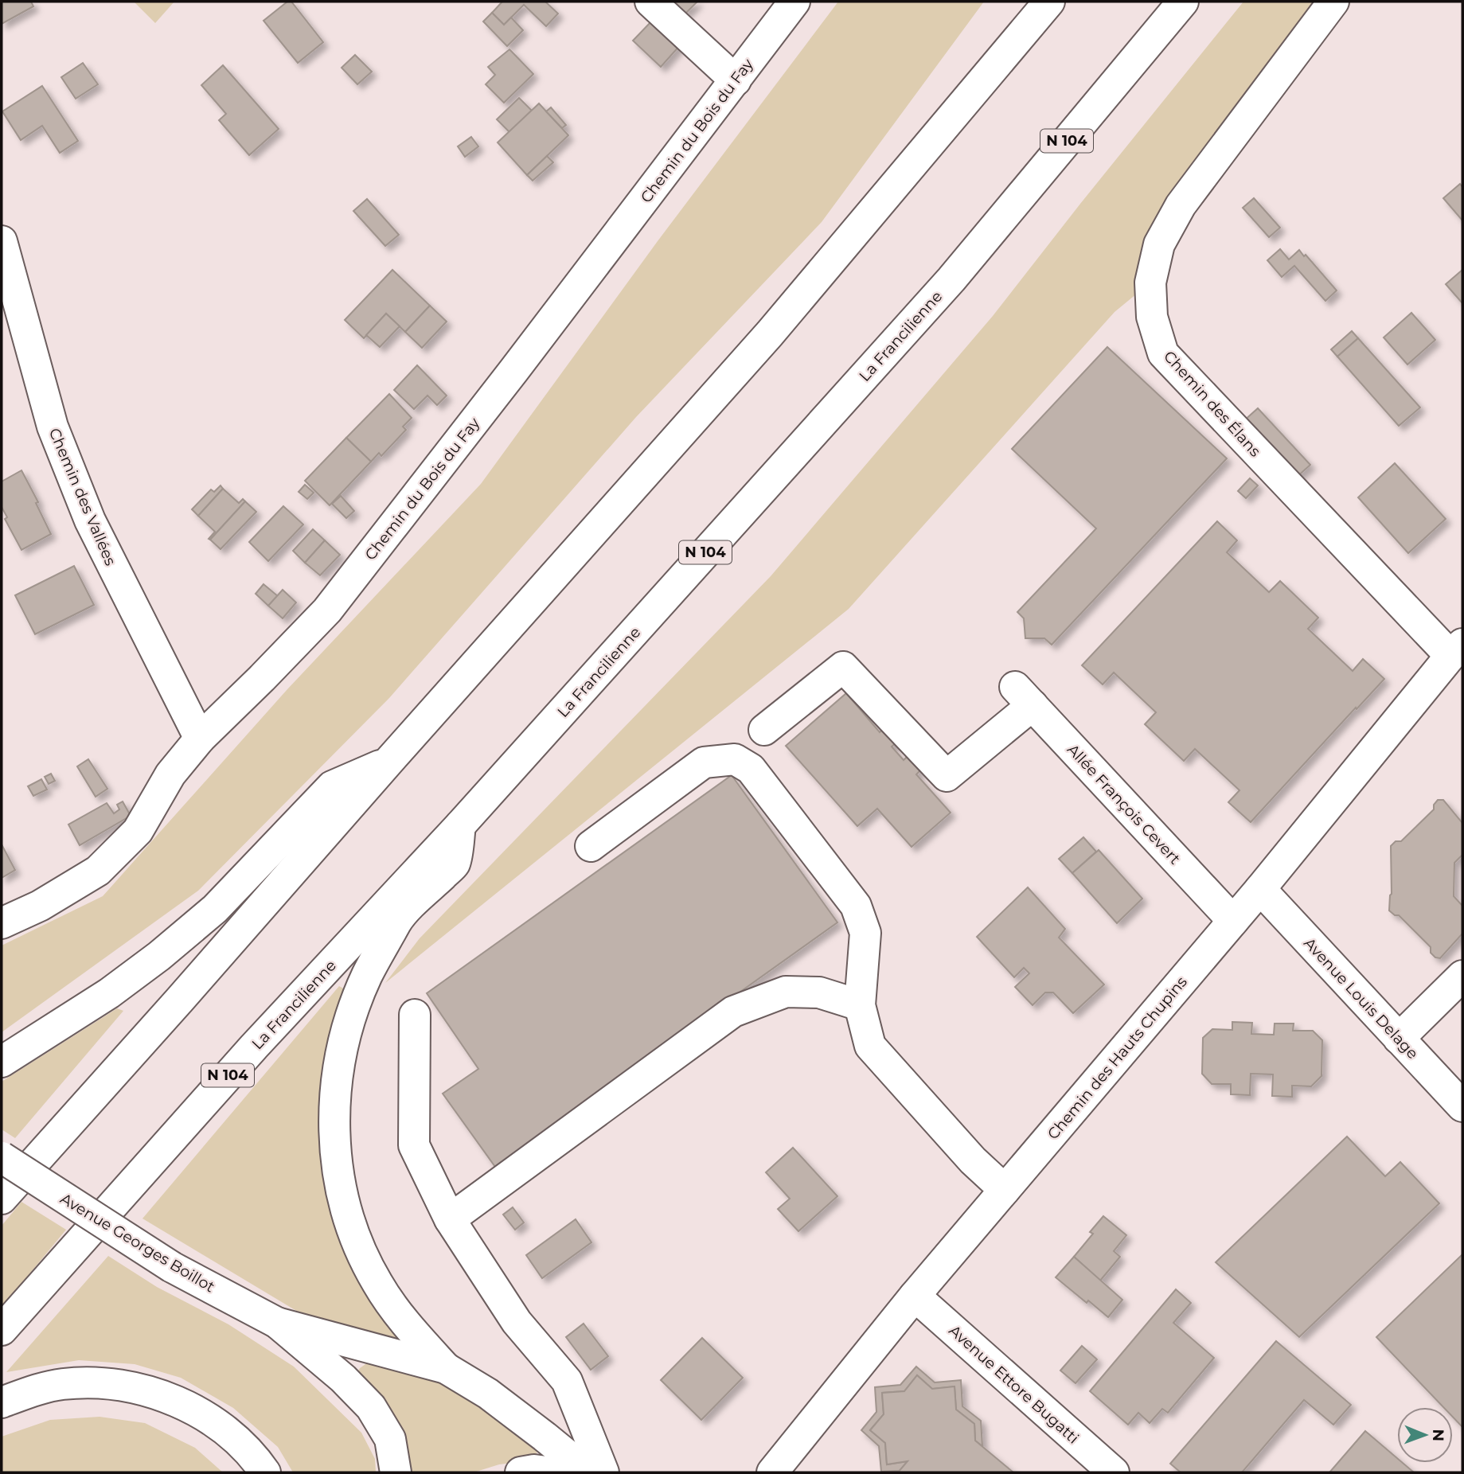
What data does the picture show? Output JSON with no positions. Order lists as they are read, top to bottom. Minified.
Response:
{"streets":{"main road":["Chemin du Bois du Fay","N 104","La Francilienne","Chemin des Élans","Chemin des Vallées","Allée François Cevert","Avenue Louis Delage","Chemin des Hauts Chupins","Avenue Georges Boillot","Avenue Ettore Bugatti"]},"crossings":[["Chemin du Bois du Fay","Chemin des Vallées"],["Chemin des Élans","Chemin des Hauts Chupins"],["Allée François Cevert","Chemin des Hauts Chupins"],["Avenue Louis Delage","Chemin des Hauts Chupins"],["Chemin des Hauts Chupins","Avenue Ettore Bugatti"]],"north":"right"}
